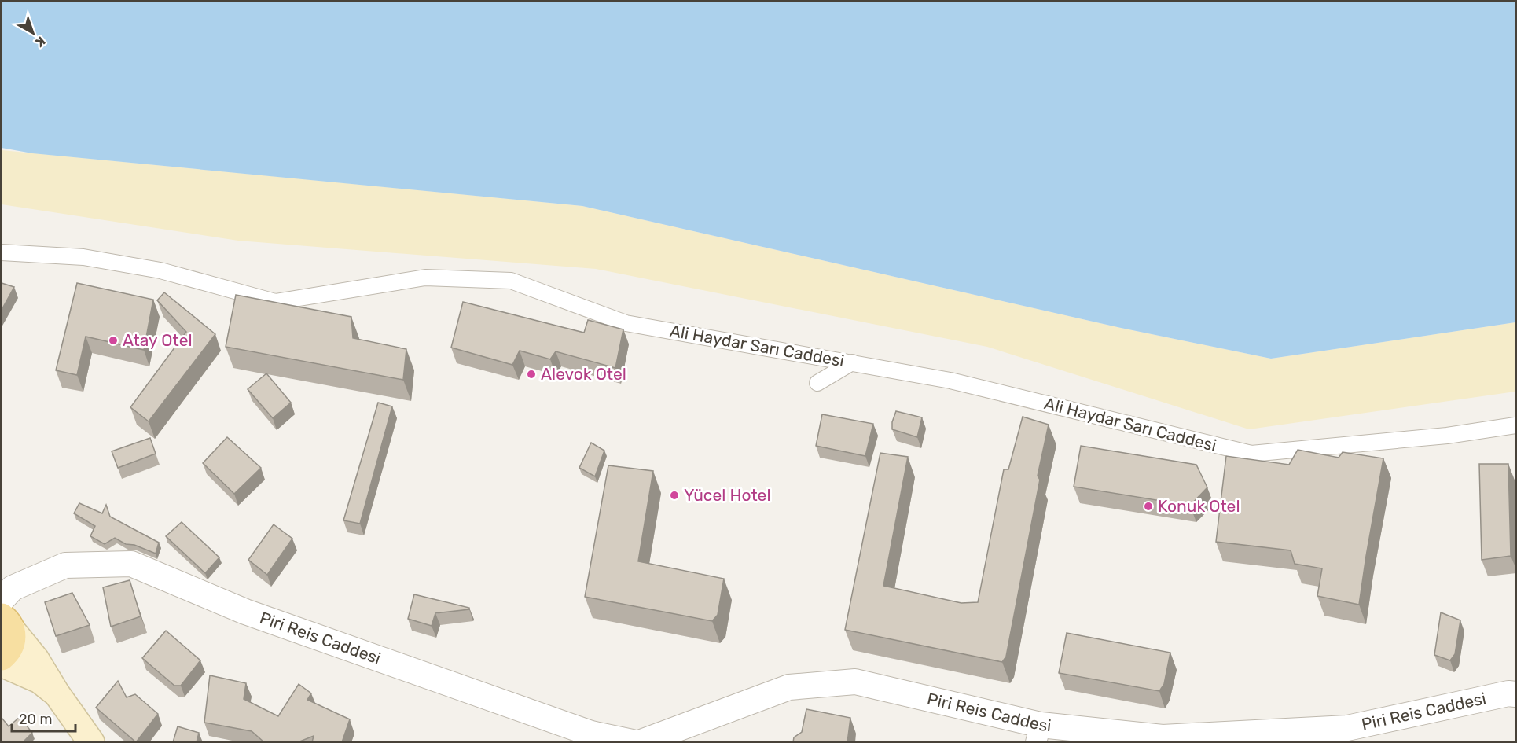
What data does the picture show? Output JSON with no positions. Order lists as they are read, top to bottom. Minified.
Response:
{"streets":{"street":["Ali Haydar Sarı Caddesi","Piri Reis Caddesi"]},"places":["Atay Otel","Alevok Otel","Yücel Hotel","Konuk Otel"],"scale_bar":"20 m","north":"bottom right"}
